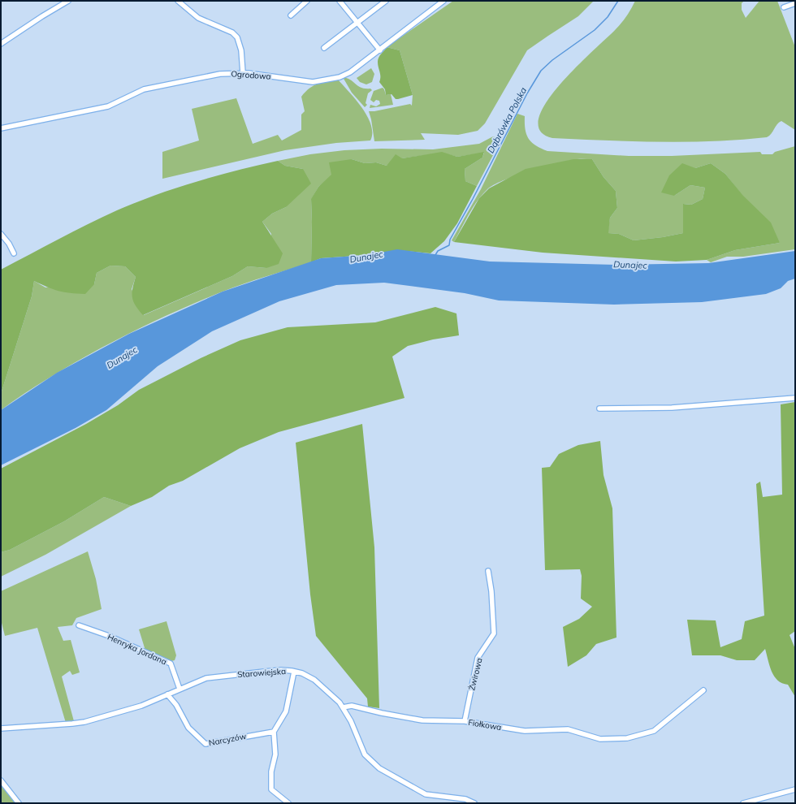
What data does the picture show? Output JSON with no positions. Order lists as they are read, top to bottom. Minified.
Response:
{"streets":{"street":["Ogrodowa","Henryka Jordana","Starowiejska","Żwirowa","Fiołkowa","Narcyzów"]},"crossings":[["Henryka Jordana","Starowiejska"],["Starowiejska","Fiołkowa"],["Starowiejska","Narcyzów"],["Żwirowa","Fiołkowa"]],"water":["Dąbrówka Polska","Dunajec"]}
